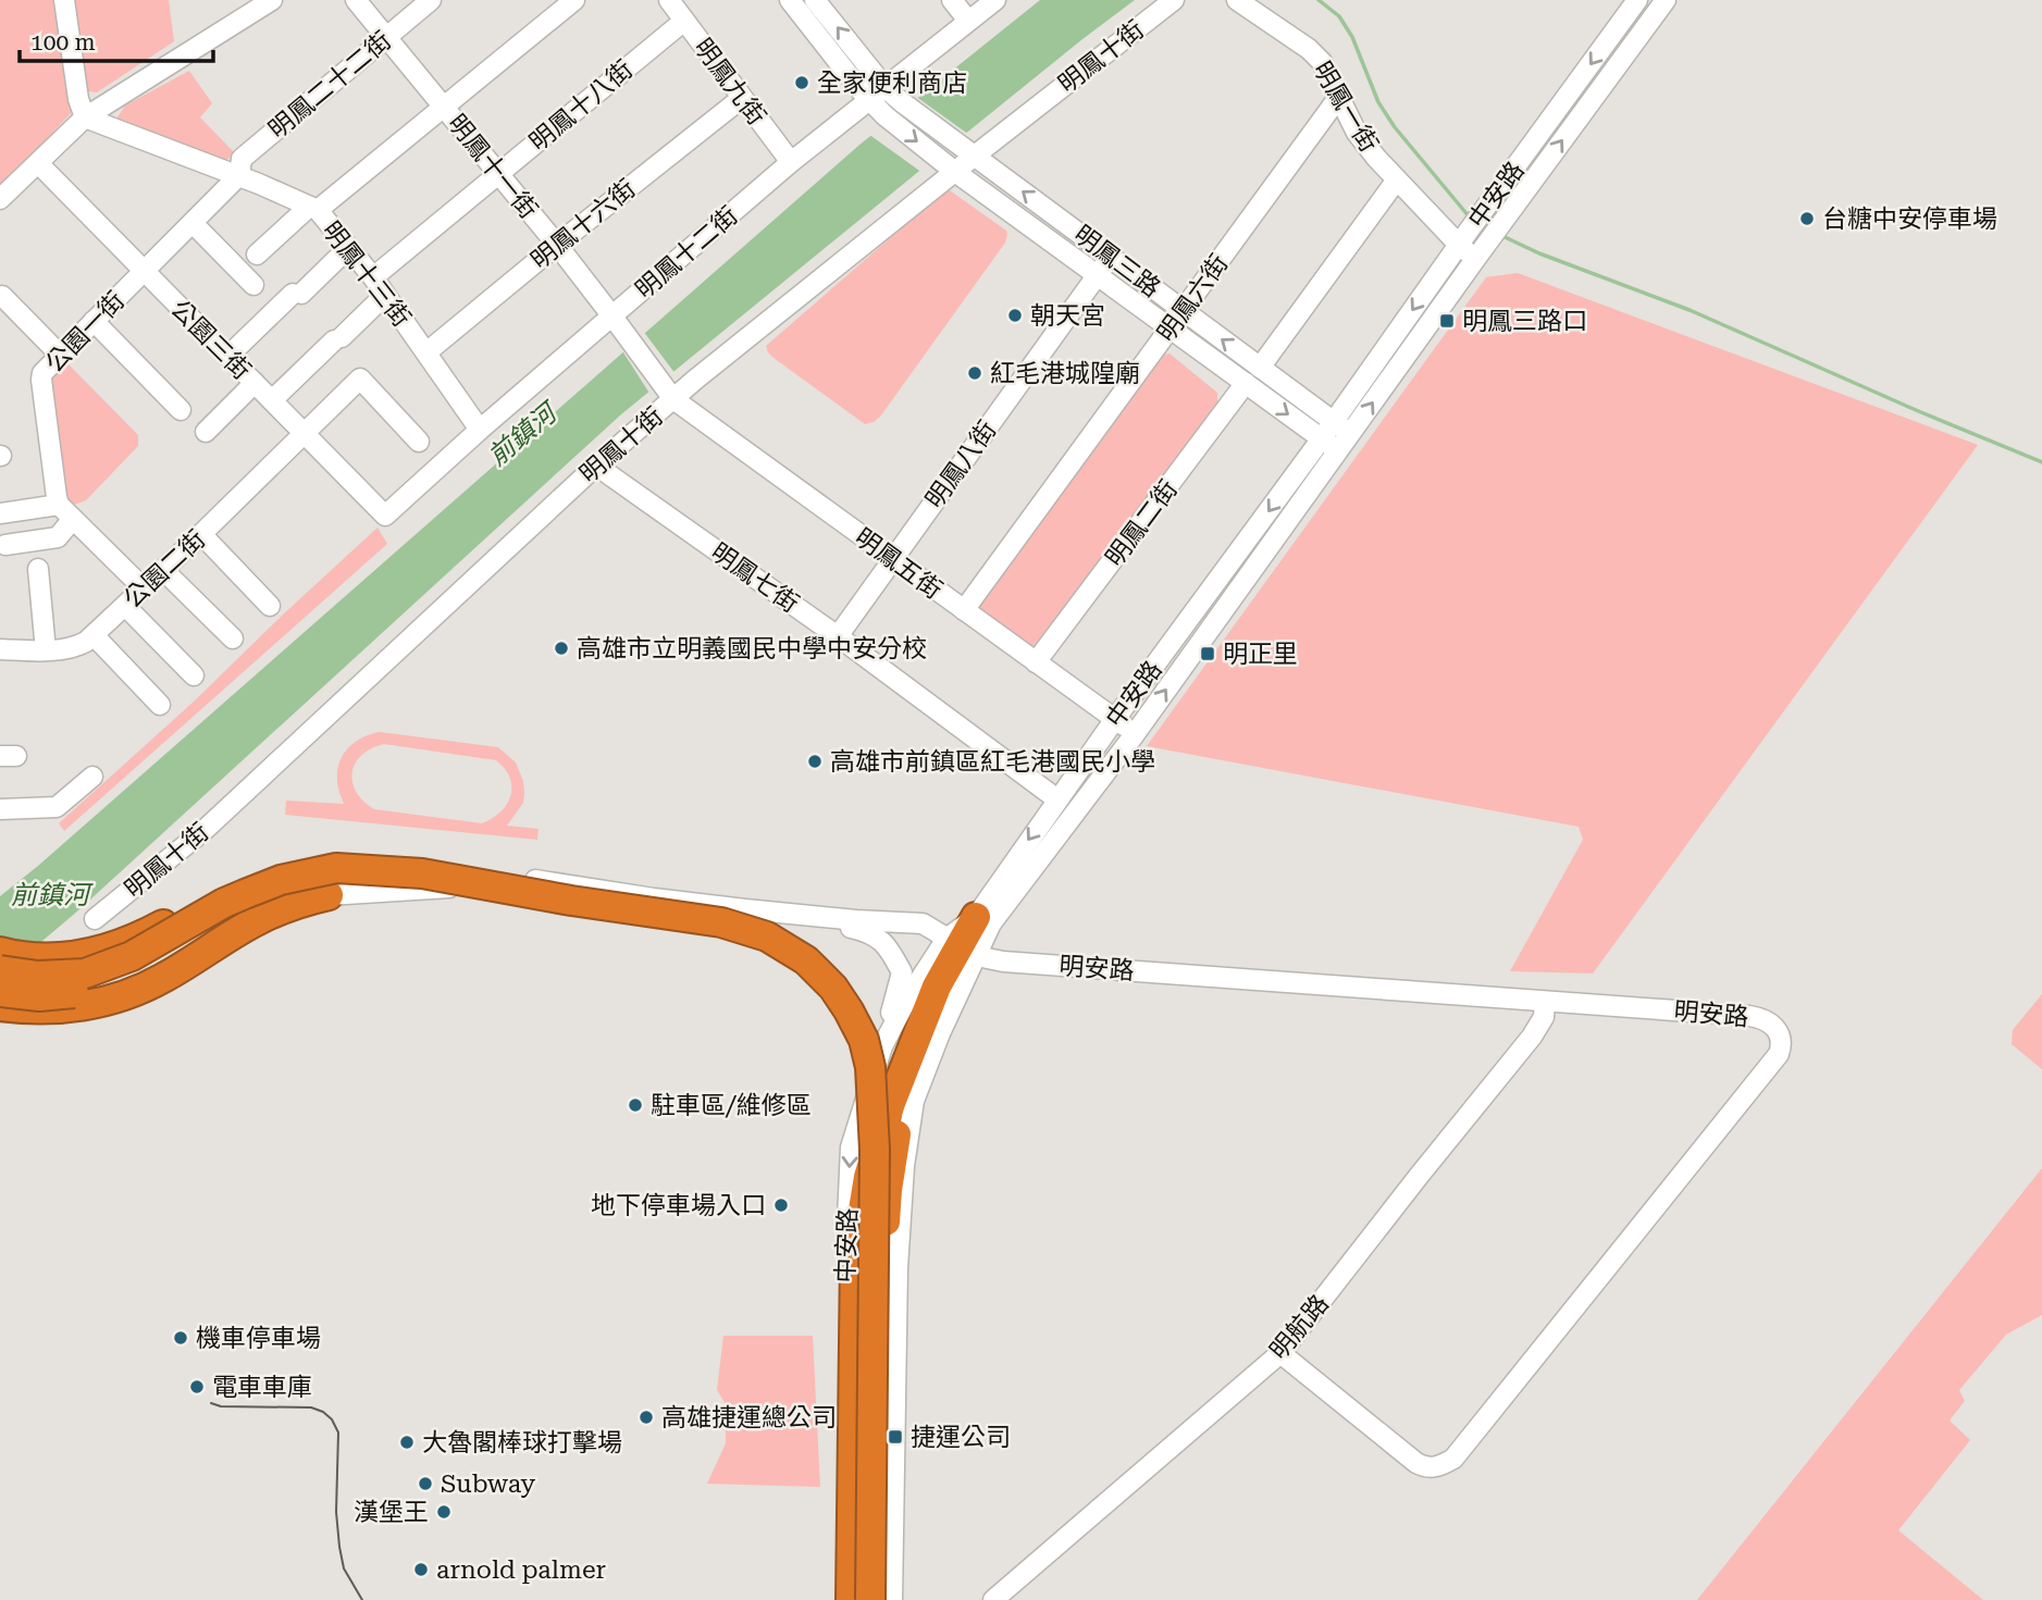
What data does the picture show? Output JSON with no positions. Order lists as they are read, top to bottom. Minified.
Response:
{"streets":{"street":["明鳳十街","明鳳九街","明鳳二十二街","明鳳十八街","明鳳一街","明鳳十一街","中安路","明鳳十六街","明鳳十二街","明鳳三路","明鳳十三街","明鳳六街","公園一街","公園三街","明鳳八街","明鳳二街","明鳳五街","公園二街","明鳳七街","明安路","明航路"]},"crossings":[["明鳳十街","明鳳三路"],["明鳳十街","明鳳五街"],["明鳳十街","明鳳七街"],["明鳳九街","明鳳十八街"],["明鳳九街","明鳳十六街"],["明鳳九街","明鳳十二街"],["明鳳二十二街","明鳳十一街"],["明鳳二十二街","明鳳十三街"],["明鳳二十二街","公園一街"],["明鳳十八街","明鳳十一街"],["明鳳十八街","明鳳十三街"],["明鳳一街","中安路"],["明鳳一街","明鳳六街"],["明鳳十一街","明鳳十六街"],["明鳳十一街","明鳳十二街"],["明鳳十一街","明鳳五街"],["中安路","明鳳三路"],["中安路","明鳳五街"],["中安路","明鳳七街"],["中安路","明安路"],["明鳳十六街","明鳳十三街"],["明鳳十二街","明鳳三路"],["明鳳十二街","明鳳十三街"],["明鳳十二街","公園三街"],["明鳳三路","明鳳六街"],["明鳳三路","明鳳八街"],["明鳳三路","明鳳二街"],["明鳳十三街","公園一街"],["明鳳六街","明鳳五街"],["公園一街","公園三街"],["公園三街","公園二街"],["明鳳八街","明鳳五街"],["明鳳八街","明鳳七街"],["明鳳二街","明鳳五街"],["明安路","明航路"]],"water":["前鎮河"],"places":{"other":["全家便利商店","台糖中安停車場","朝天宮","紅毛港城隍廟","高雄市立明義國民中學中安分校","高雄市前鎮區紅毛港國民小學","駐車區/維修區","地下停車場入口","機車停車場","電車車庫","高雄捷運總公司","大魯閣棒球打擊場","Subway","漢堡王","arnold palmer"],"transit":["明鳳三路口","明正里","捷運公司"]},"scale_bar":"100 m"}
